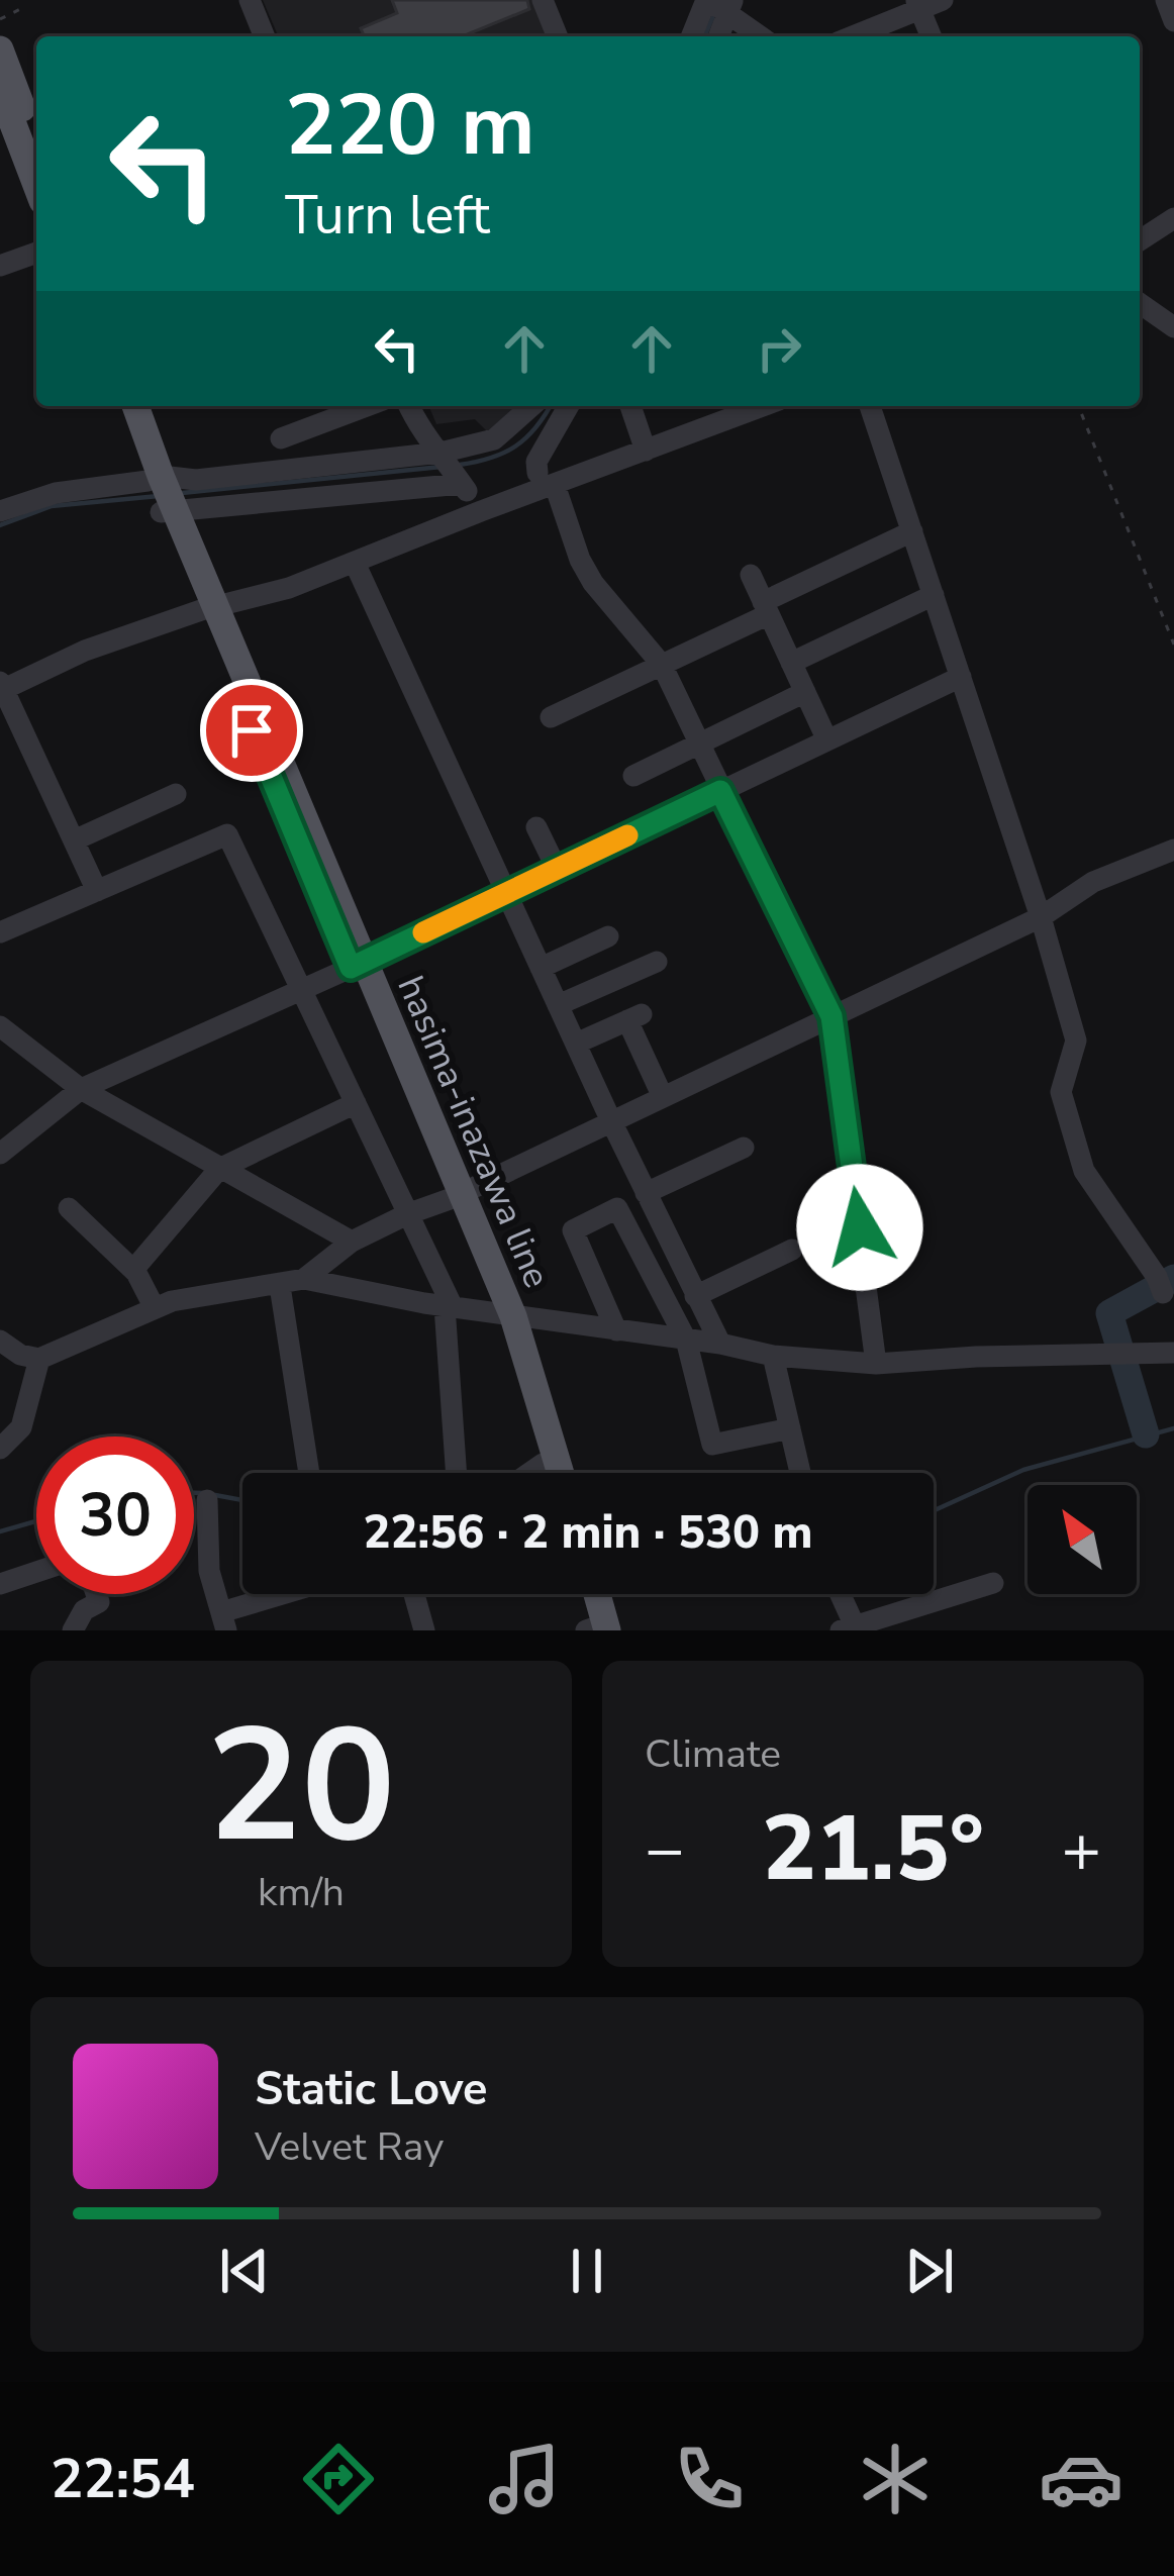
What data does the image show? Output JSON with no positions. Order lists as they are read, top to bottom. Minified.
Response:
{"streets":{"main road":["hasima-inazawa line"]},"north":"top left","page":{"turn":["220 m","Turn left"],"limit":"30","trip":"22:56 · 2 min · 530 m","tile":[["20","km/h"],"Climate"],"heat":["−","21.5°","+"],"song":["Static Love","Velvet Ray"],"tabs":"22:54"}}
